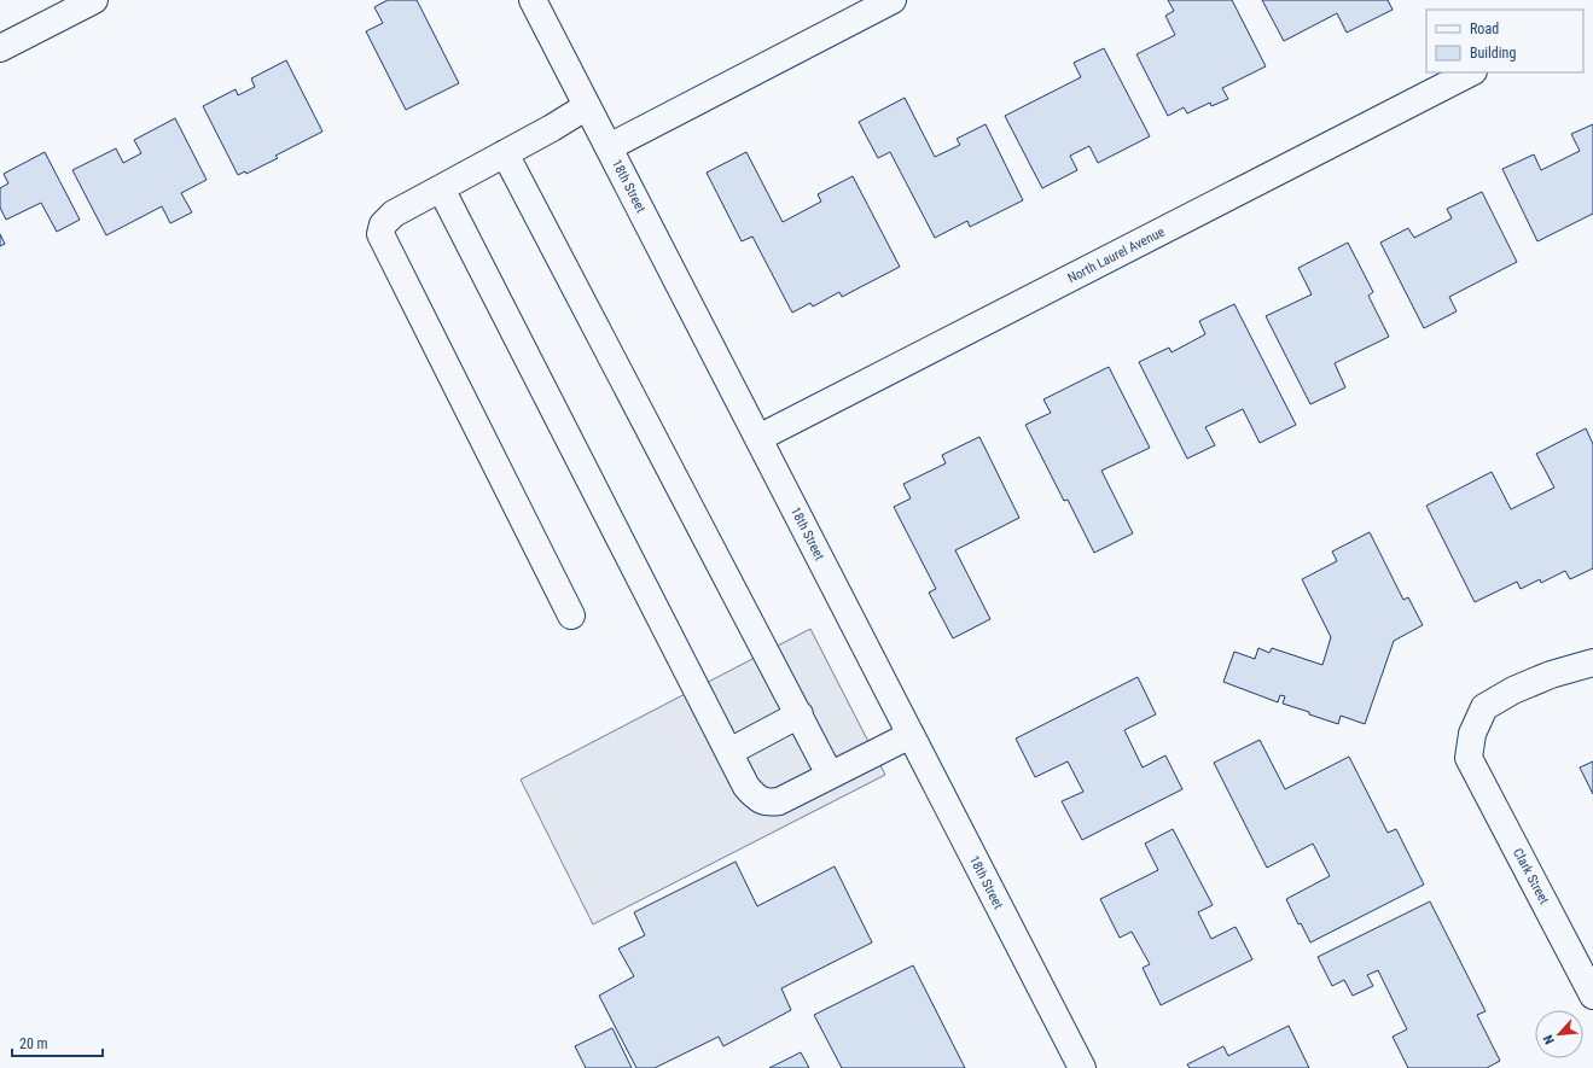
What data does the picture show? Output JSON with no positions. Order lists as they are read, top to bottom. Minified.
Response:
{"streets":{"main road":["18th Street","North Laurel Avenue","Clark Street"]},"crossings":[["18th Street","North Laurel Avenue"]],"legend":["Road","Building"],"scale_bar":"20 m","north":"bottom left"}
